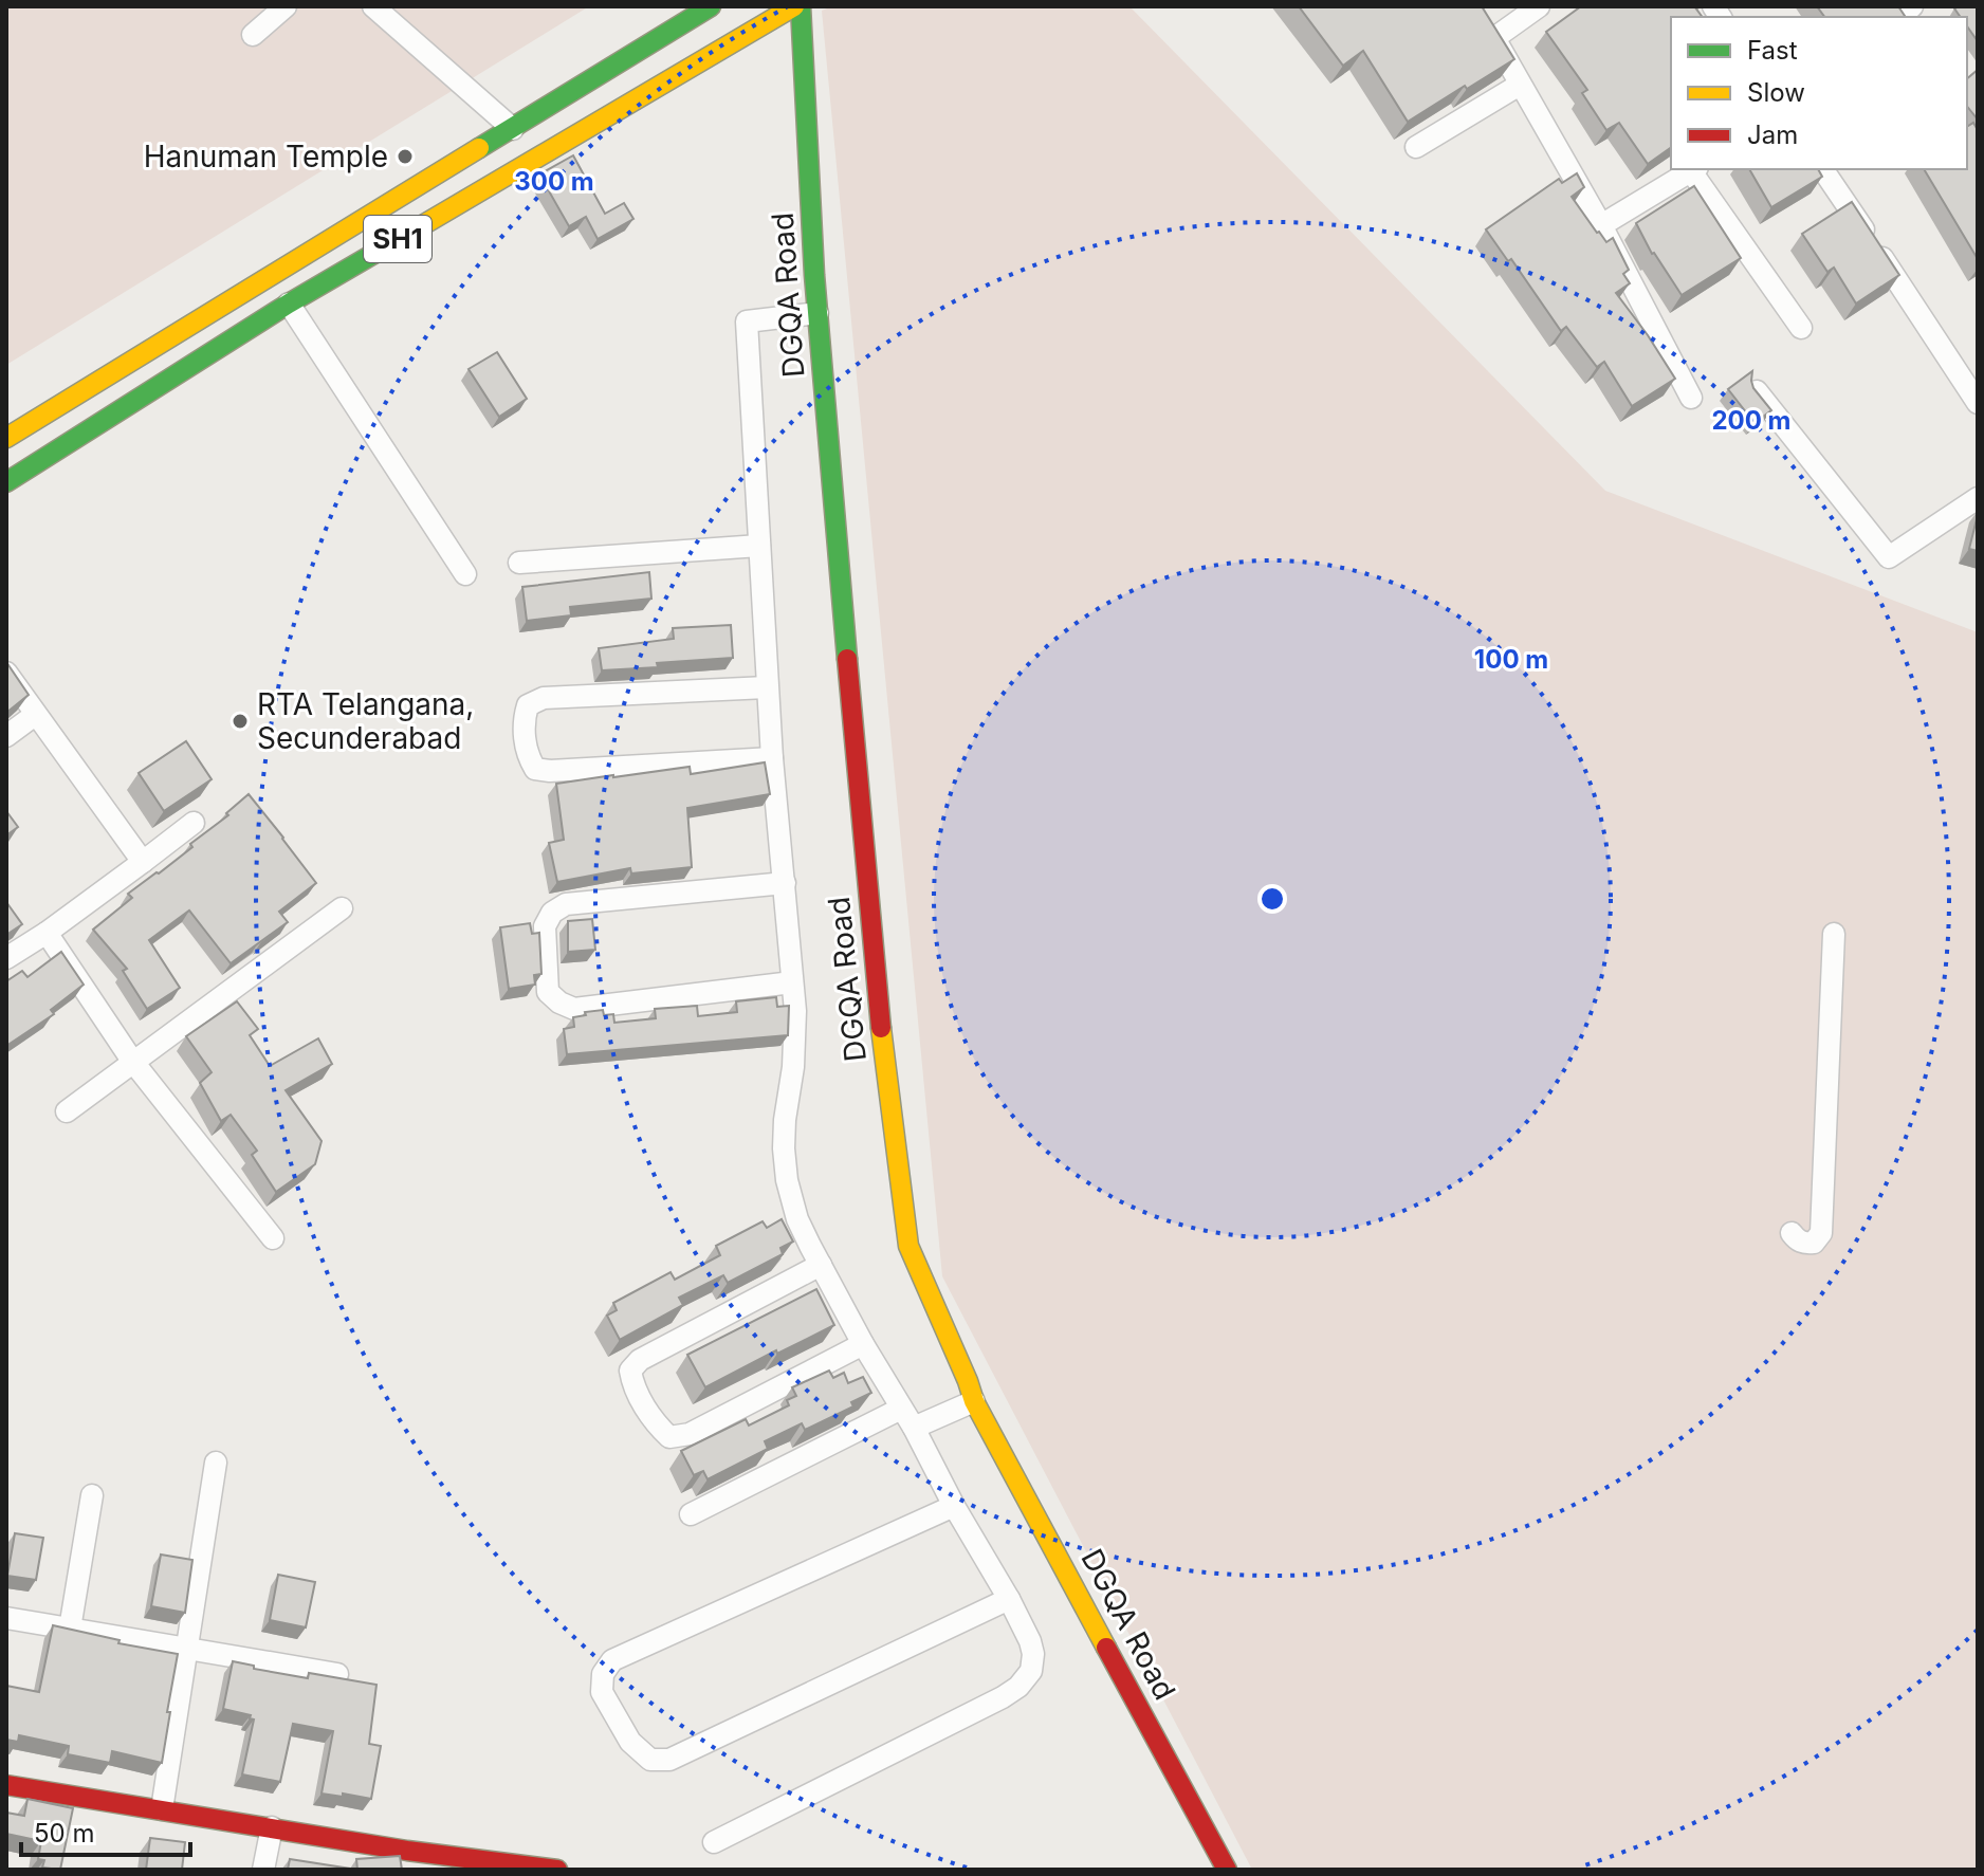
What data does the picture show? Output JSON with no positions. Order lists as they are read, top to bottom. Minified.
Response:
{"streets":{"main road":["SH1","DGQA Road"]},"places":["Hanuman Temple","RTA Telangana, Secunderabad"],"legend":["Fast","Slow","Jam"],"scale_bar":"50 m","rings":["300 m","200 m","100 m"]}
